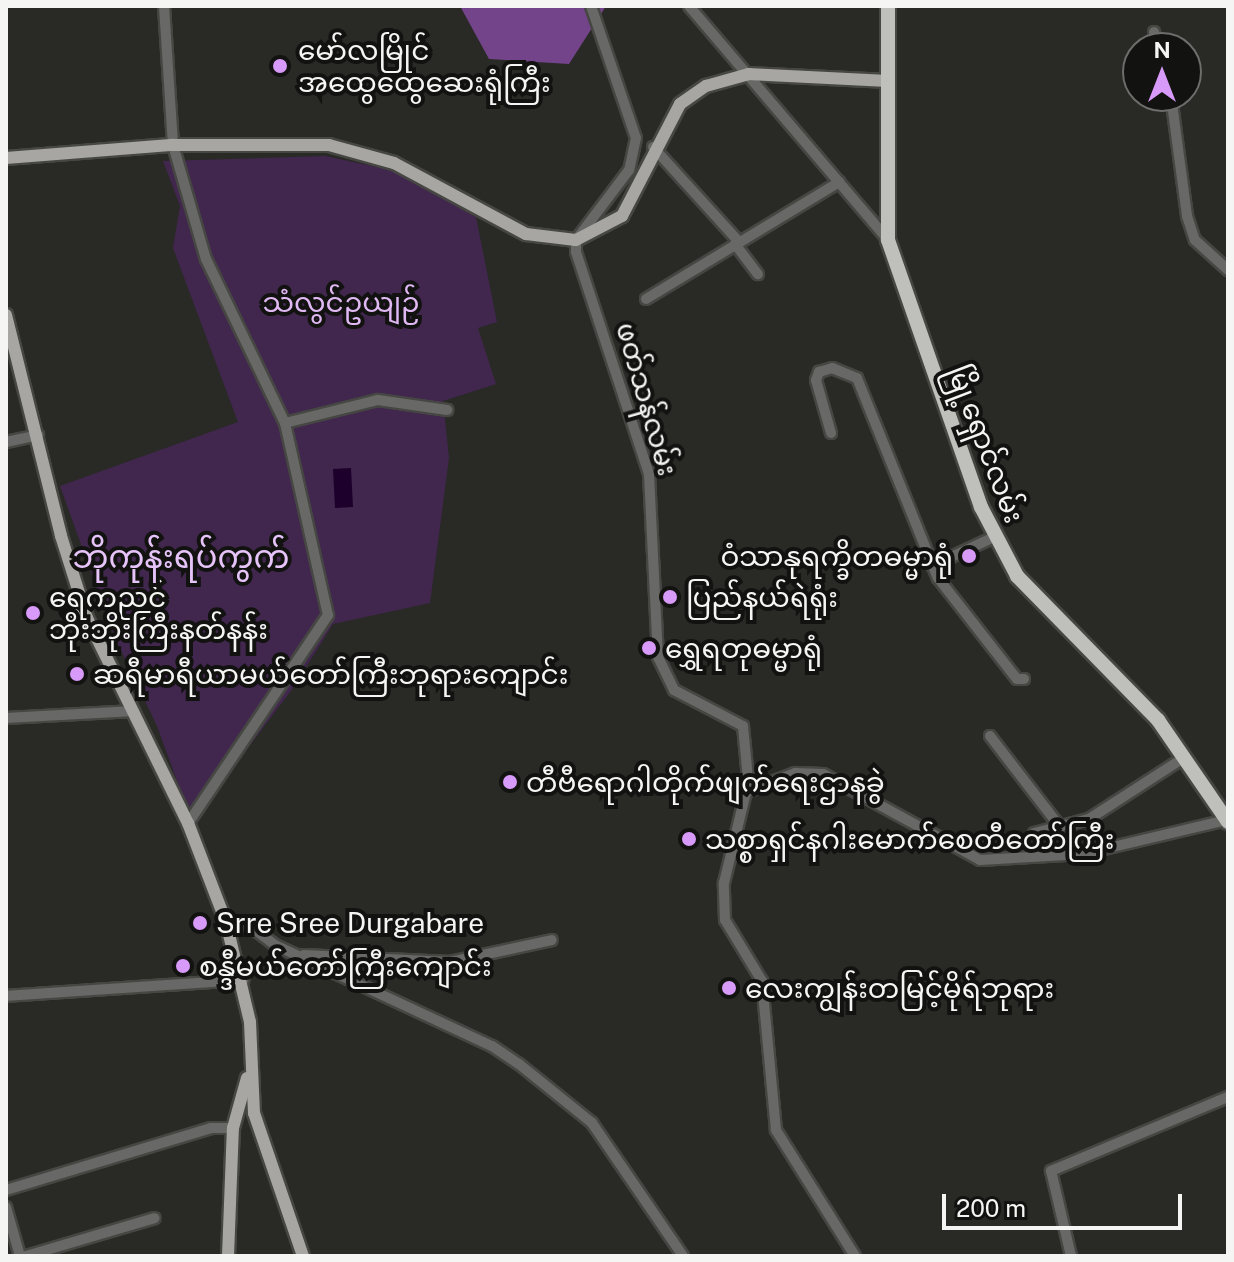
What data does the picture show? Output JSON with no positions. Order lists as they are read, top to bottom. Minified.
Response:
{"streets":{"highway":["မြို့ရှောင်လမ်း"],"street":["ဖတ်သန်လမ်း"]},"districts":["ဘိုကုန်းရပ်ကွက်"],"parks":["သံလွင်ဥယျဉ်"],"places":["မော်လမြိုင် အထွေထွေဆေးရုံကြီး","ဝံသာနုရက္ခိတဓမ္မာရုံ","ပြည်နယ်ရဲရုံး","ရွှေကညင် ဘိုးဘိုးကြီးနတ်နန်း","ရွှေရတုဓမ္မာရုံ","ဆရီမာရီယာမယ်တော်ကြီးဘုရားကျောင်း","တီဗီရောဂါတိုက်ဖျက်ရေးဌာနခွဲ","သစ္စာရှင်နဂါးမောက်စေတီတော်ကြီး","Srre Sree Durgabare","စန္ဒီမယ်တော်ကြီးကျောင်း","လေးကျွန်းတမြင့်မိုရ်ဘုရား"],"scale_bar":"200 m","north":"top"}
